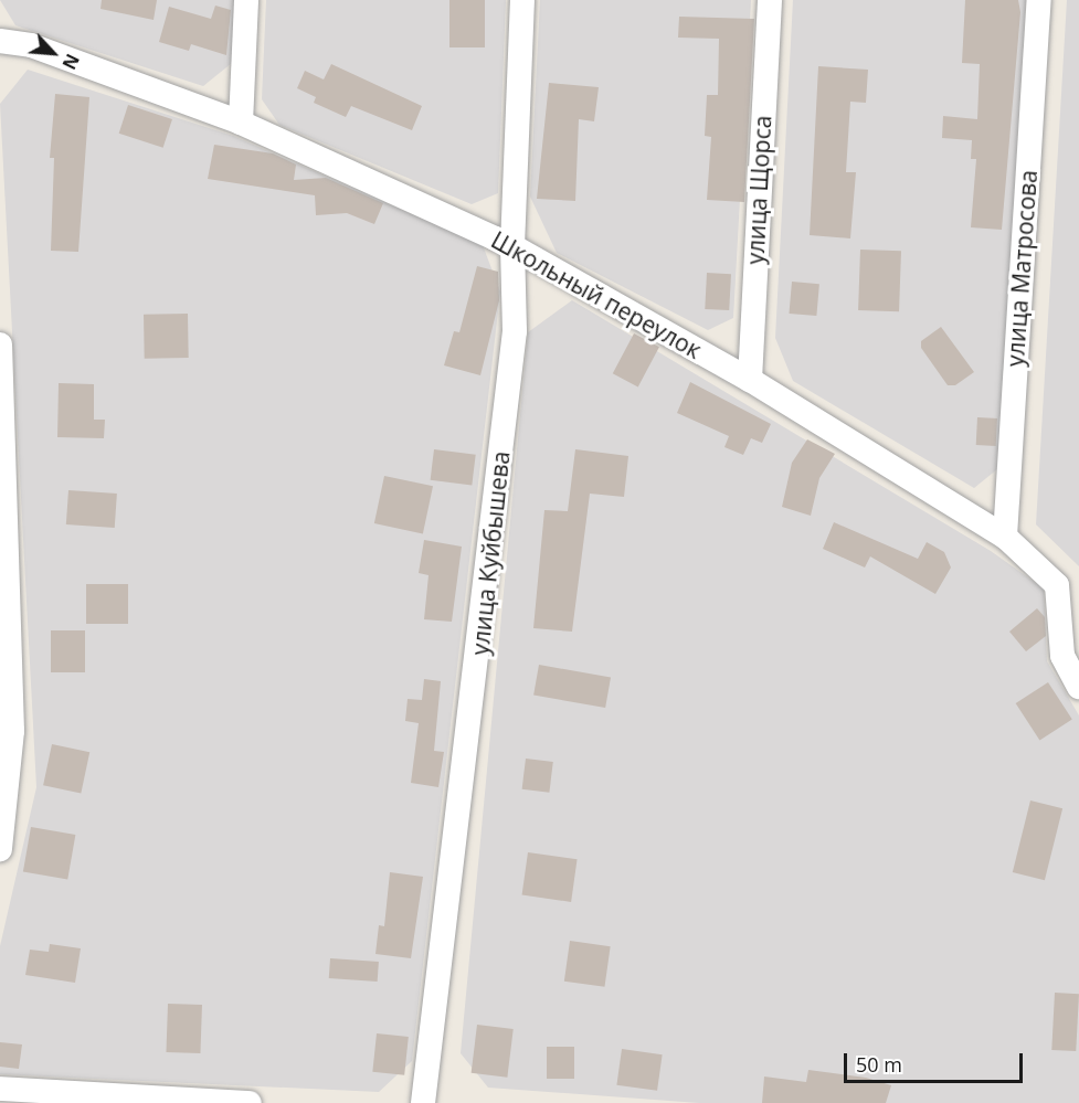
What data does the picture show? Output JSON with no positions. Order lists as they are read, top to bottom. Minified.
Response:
{"streets":{"street":["улица Щорса","улица Матросова","Школьный переулок","улица Куйбышева"]},"crossings":[["улица Щорса","Школьный переулок"],["улица Матросова","Школьный переулок"],["Школьный переулок","улица Куйбышева"]],"scale_bar":"50 m","north":"bottom right"}
